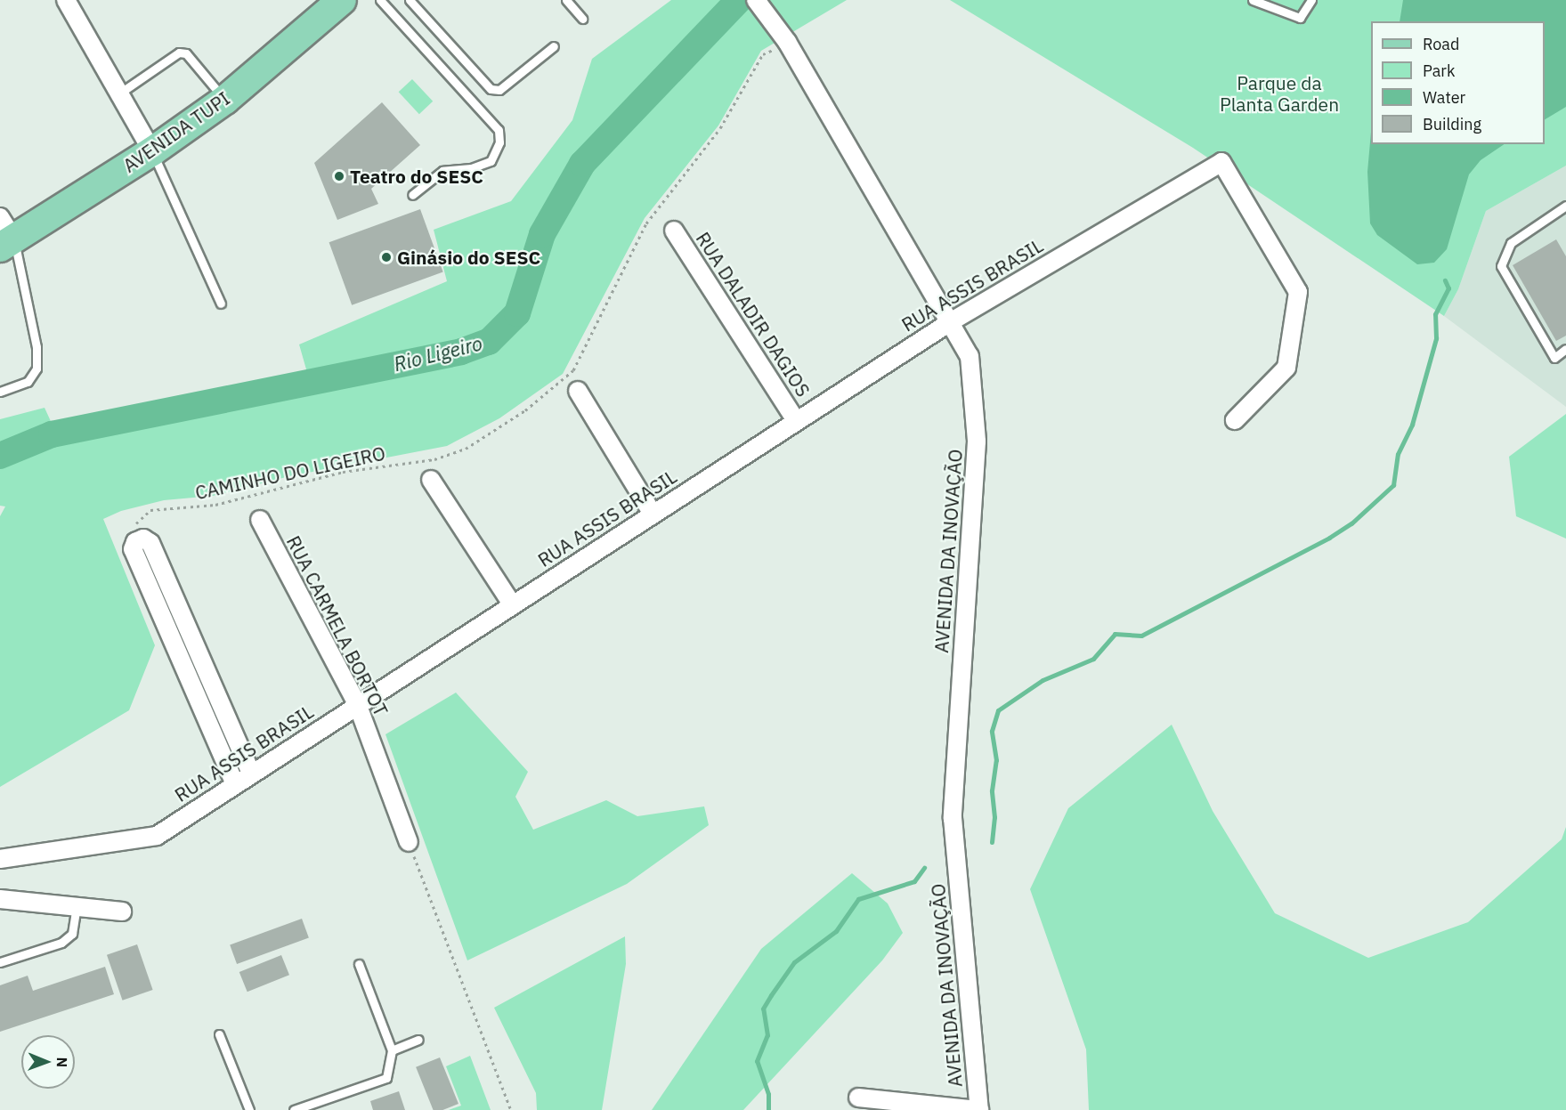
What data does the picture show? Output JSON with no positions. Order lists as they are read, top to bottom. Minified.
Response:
{"streets":{"main road":["AVENIDA TUPI"],"street":["RUA ASSIS BRASIL","RUA DALADIR DAGIOS","AVENIDA DA INOVAÇÃO","RUA CARMELA BORTOT"],"path":["CAMINHO DO LIGEIRO"]},"crossings":[["RUA ASSIS BRASIL","RUA DALADIR DAGIOS"],["RUA ASSIS BRASIL","AVENIDA DA INOVAÇÃO"],["RUA ASSIS BRASIL","RUA CARMELA BORTOT"],["CAMINHO DO LIGEIRO","AVENIDA DA INOVAÇÃO"]],"water":["Rio Ligeiro"],"parks":["Parque da Planta Garden"],"places":["Teatro do SESC","Ginásio do SESC"],"legend":["Road","Park","Water","Building"],"north":"right"}
